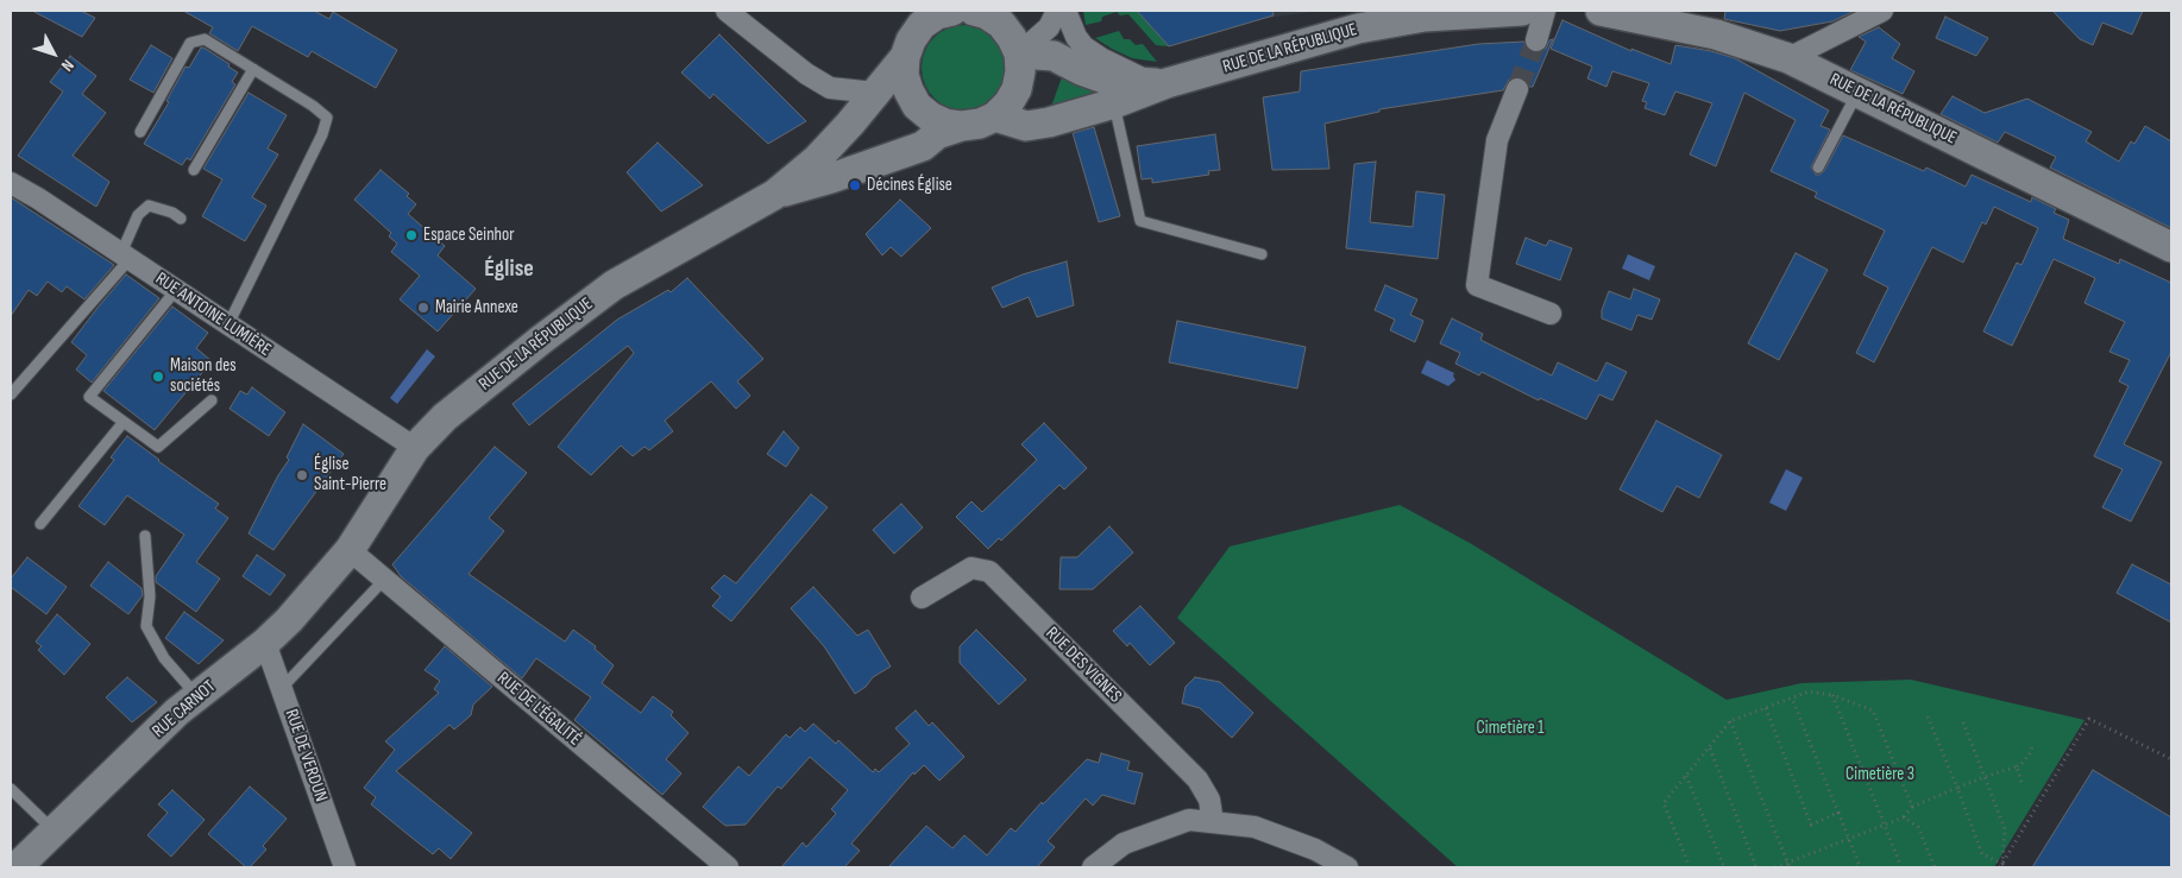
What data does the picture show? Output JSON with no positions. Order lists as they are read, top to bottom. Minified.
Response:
{"streets":{"street":["RUE DE LA RÉPUBLIQUE","RUE ANTOINE LUMIÈRE","RUE DES VIGNES","RUE CARNOT","RUE DE L'ÉGALITÉ","RUE DE VERDUN"]},"crossings":[["RUE DE LA RÉPUBLIQUE","RUE ANTOINE LUMIÈRE"],["RUE DE LA RÉPUBLIQUE","RUE CARNOT"],["RUE DE LA RÉPUBLIQUE","RUE DE L'ÉGALITÉ"],["RUE CARNOT","RUE DE L'ÉGALITÉ"],["RUE CARNOT","RUE DE VERDUN"]],"districts":["Église"],"parks":["Cimetière 1","Cimetière 3"],"places":["Décines Église","Espace Seinhor","Mairie Annexe","Maison des sociétés","Église Saint-Pierre"],"north":"bottom right"}
